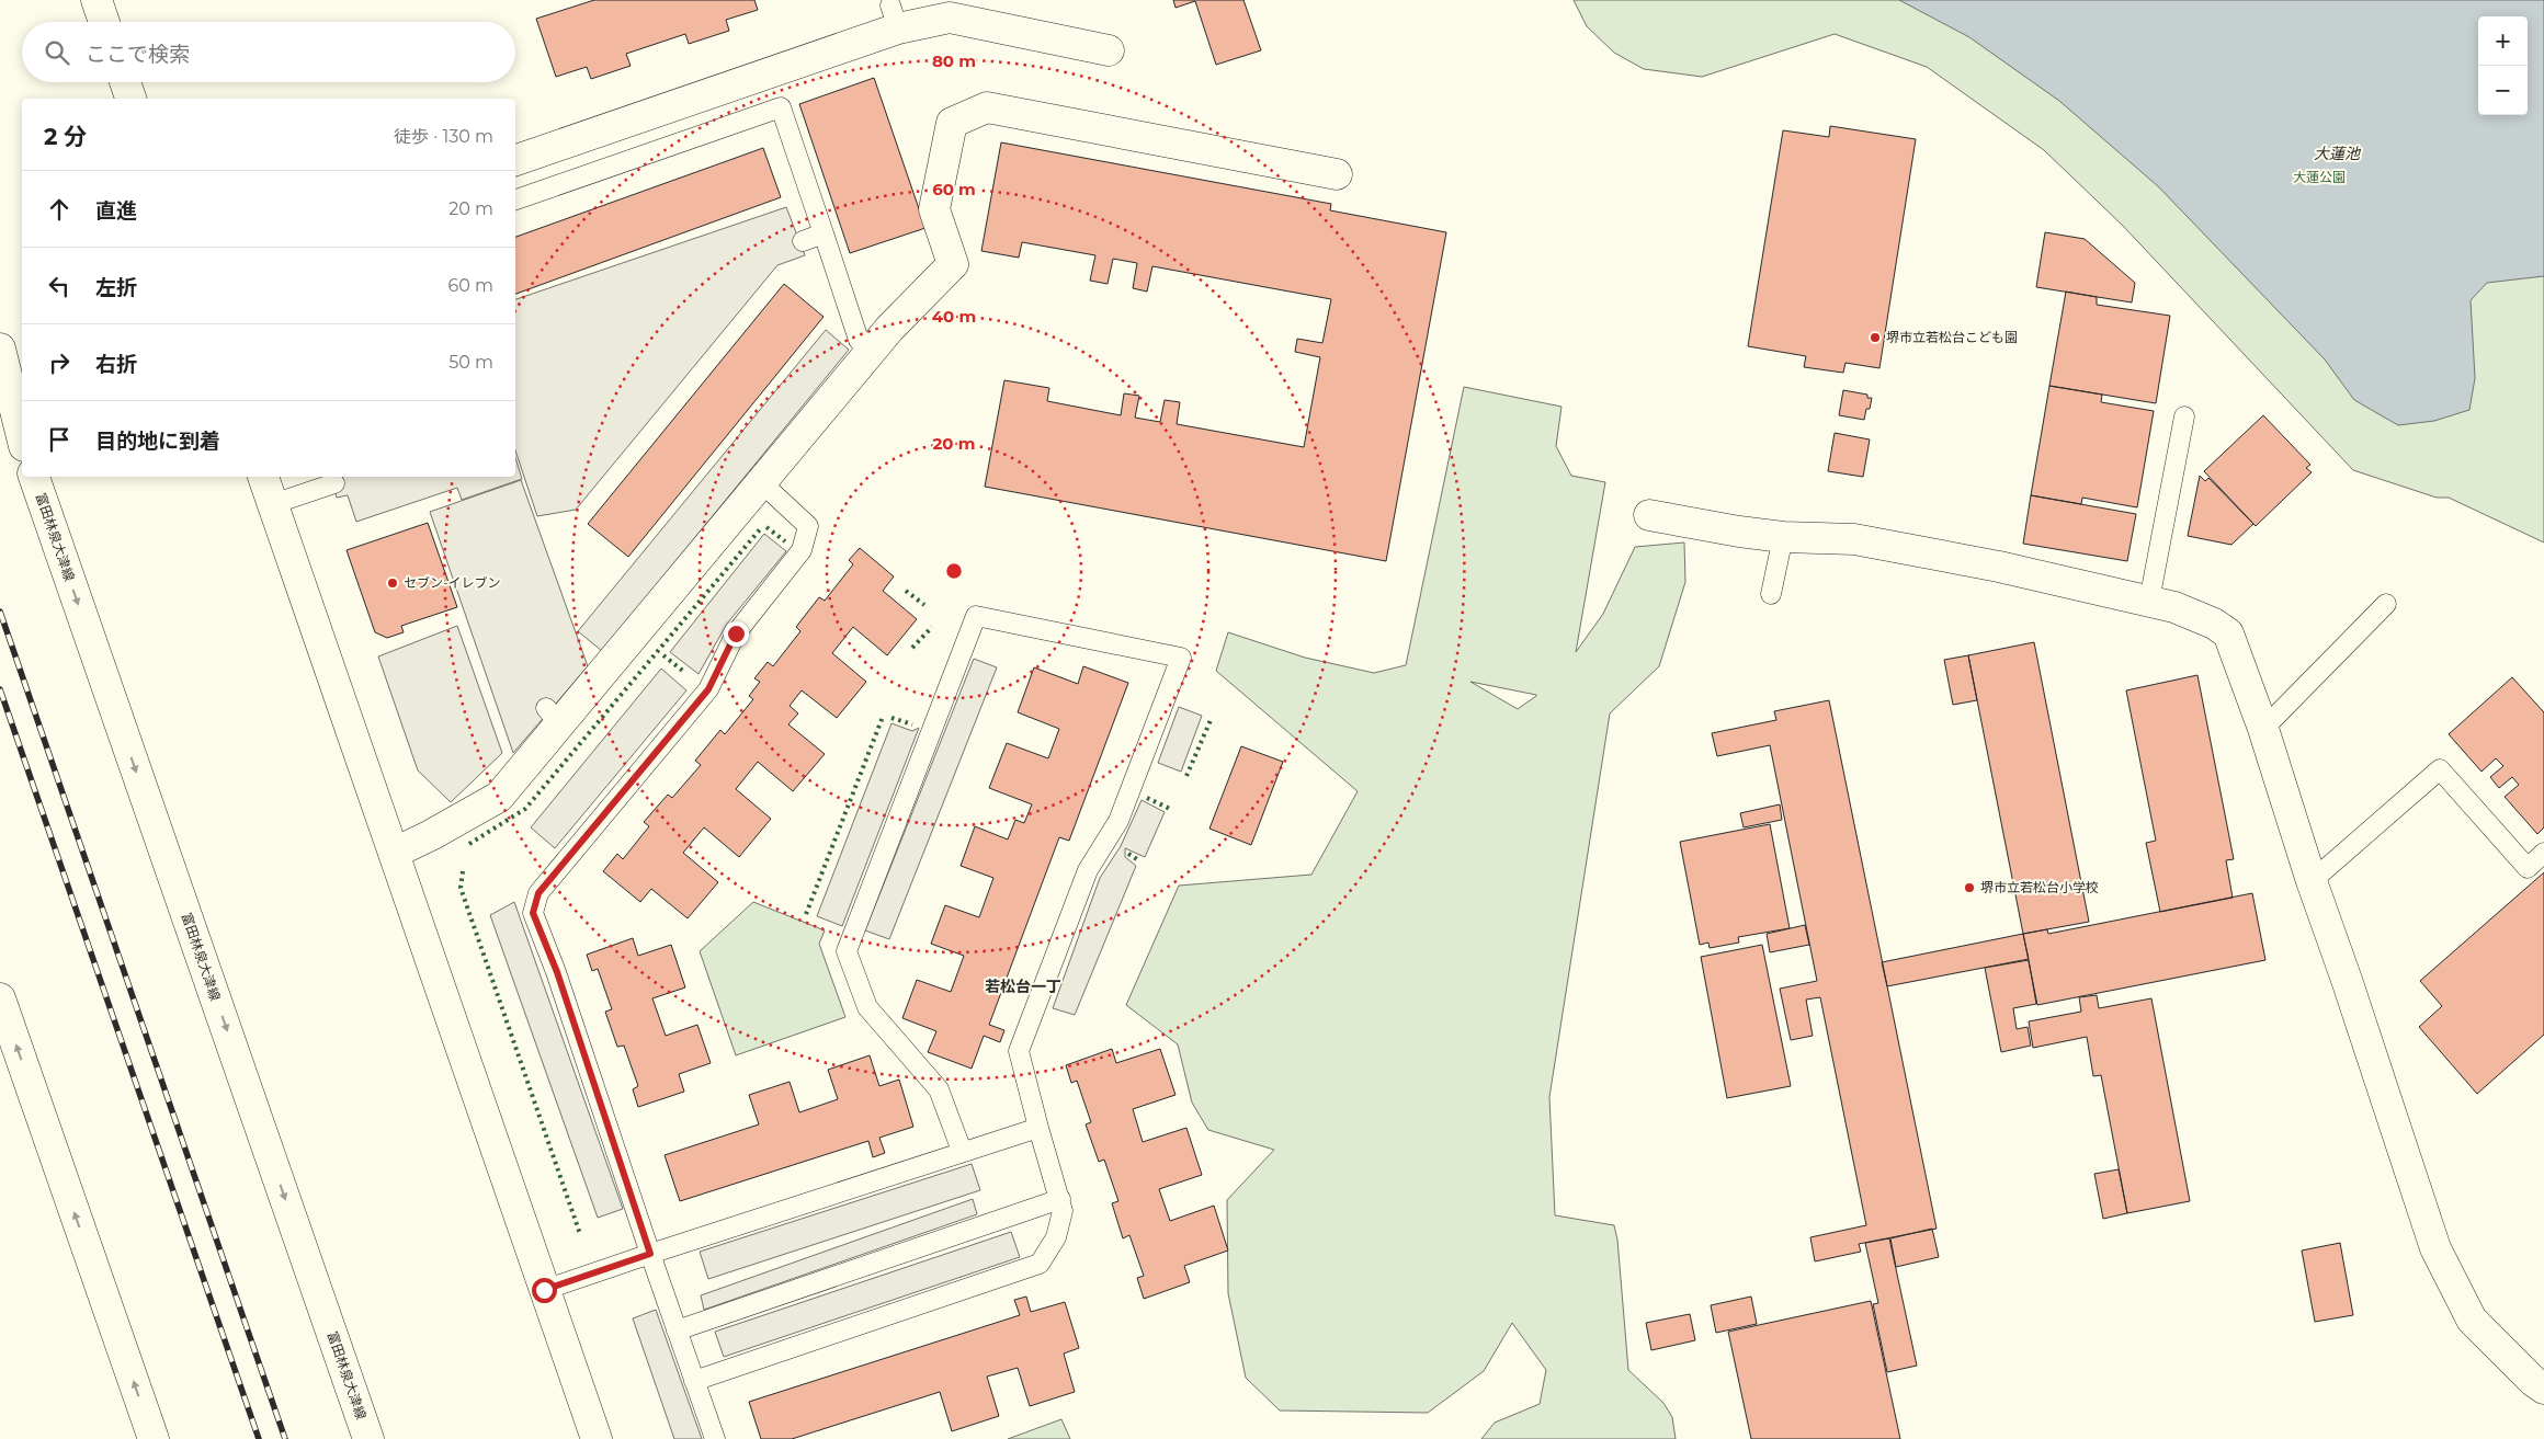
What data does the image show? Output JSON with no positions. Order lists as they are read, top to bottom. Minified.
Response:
{"streets":{"street":["富田林泉大津線"]},"districts":["若松台一丁"],"water":["大蓮池"],"parks":["大蓮公園"],"places":["堺市立若松台こども園","セブン-イレブン","堺市立若松台小学校"],"page":{"map_buttons":["+","−"],"search":"ここで検索","heading":["2 分","徒歩 · 130 m"],"list":[["直進","20 m"],["左折","60 m"],["右折","50 m"],"目的地に到着"]},"rings":["80 m","60 m","40 m","20 m"]}
